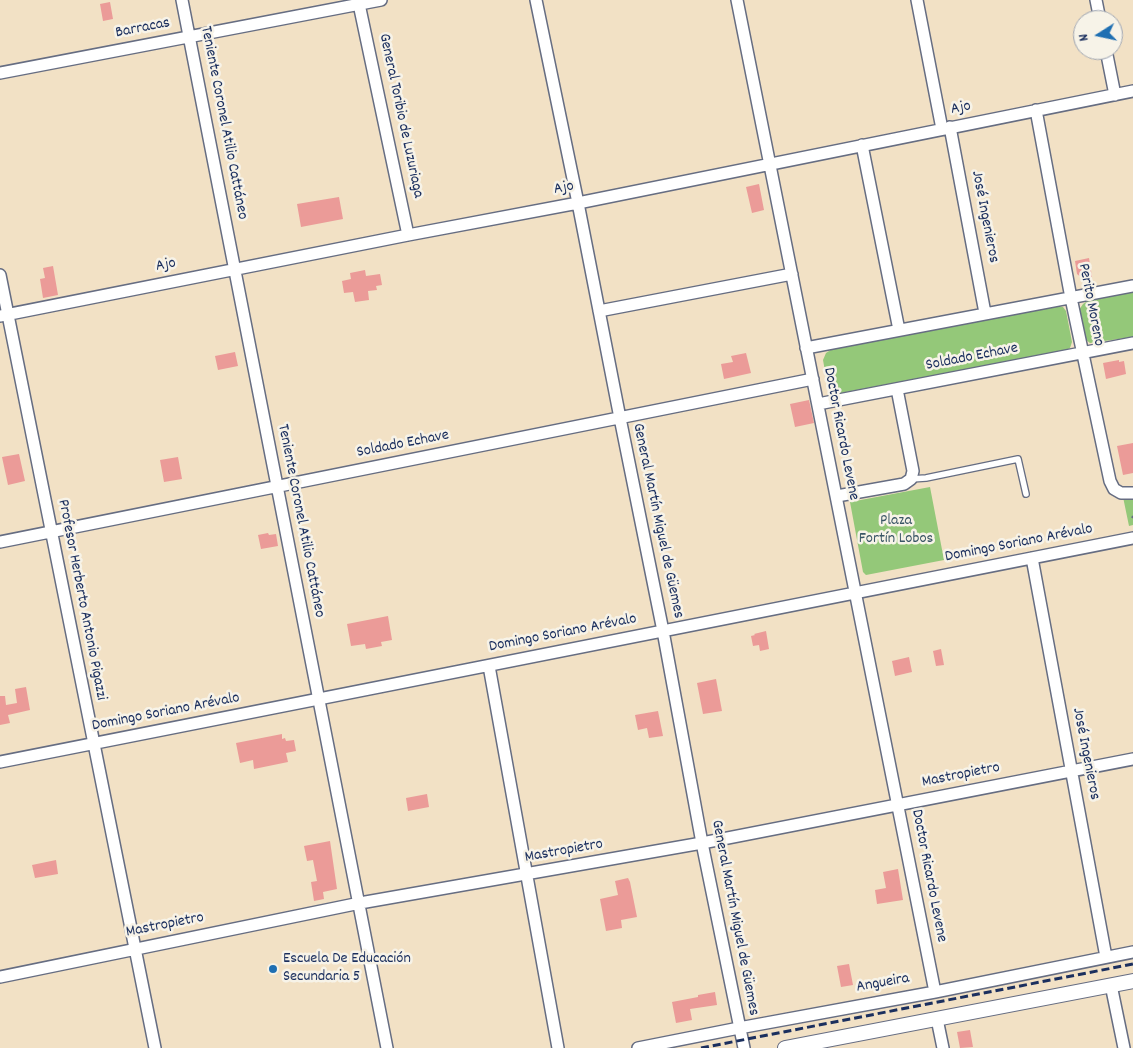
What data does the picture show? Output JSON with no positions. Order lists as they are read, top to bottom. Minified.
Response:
{"streets":{"street":["Barracas","Ajo","General Toribio de Luzuriaga","Teniente Coronel Atilio Cattáneo","José Ingenieros","Perito Moreno","Soldado Echave","Doctor Ricardo Levene","General Martín Miguel de Güemes","Domingo Soriano Arévalo","Profesor Herberto Antonio Pigazzi","Mastropietro","Angueira"]},"crossings":[["Barracas","General Toribio de Luzuriaga"],["Barracas","Teniente Coronel Atilio Cattáneo"],["Ajo","General Toribio de Luzuriaga"],["Ajo","Teniente Coronel Atilio Cattáneo"],["Ajo","José Ingenieros"],["Ajo","Perito Moreno"],["Ajo","Doctor Ricardo Levene"],["Ajo","General Martín Miguel de Güemes"],["Ajo","Profesor Herberto Antonio Pigazzi"],["Teniente Coronel Atilio Cattáneo","Soldado Echave"],["Teniente Coronel Atilio Cattáneo","Domingo Soriano Arévalo"],["Teniente Coronel Atilio Cattáneo","Mastropietro"],["José Ingenieros","Domingo Soriano Arévalo"],["José Ingenieros","Mastropietro"],["José Ingenieros","Angueira"],["Perito Moreno","Soldado Echave"],["Soldado Echave","Doctor Ricardo Levene"],["Soldado Echave","General Martín Miguel de Güemes"],["Soldado Echave","Profesor Herberto Antonio Pigazzi"],["Doctor Ricardo Levene","Domingo Soriano Arévalo"],["Doctor Ricardo Levene","Mastropietro"],["Doctor Ricardo Levene","Angueira"],["General Martín Miguel de Güemes","Domingo Soriano Arévalo"],["General Martín Miguel de Güemes","Mastropietro"],["General Martín Miguel de Güemes","Angueira"],["Domingo Soriano Arévalo","Profesor Herberto Antonio Pigazzi"],["Profesor Herberto Antonio Pigazzi","Mastropietro"]],"parks":["Plaza Fortín Lobos"],"places":["Escuela De Educación Secundaria 5"],"north":"left"}
